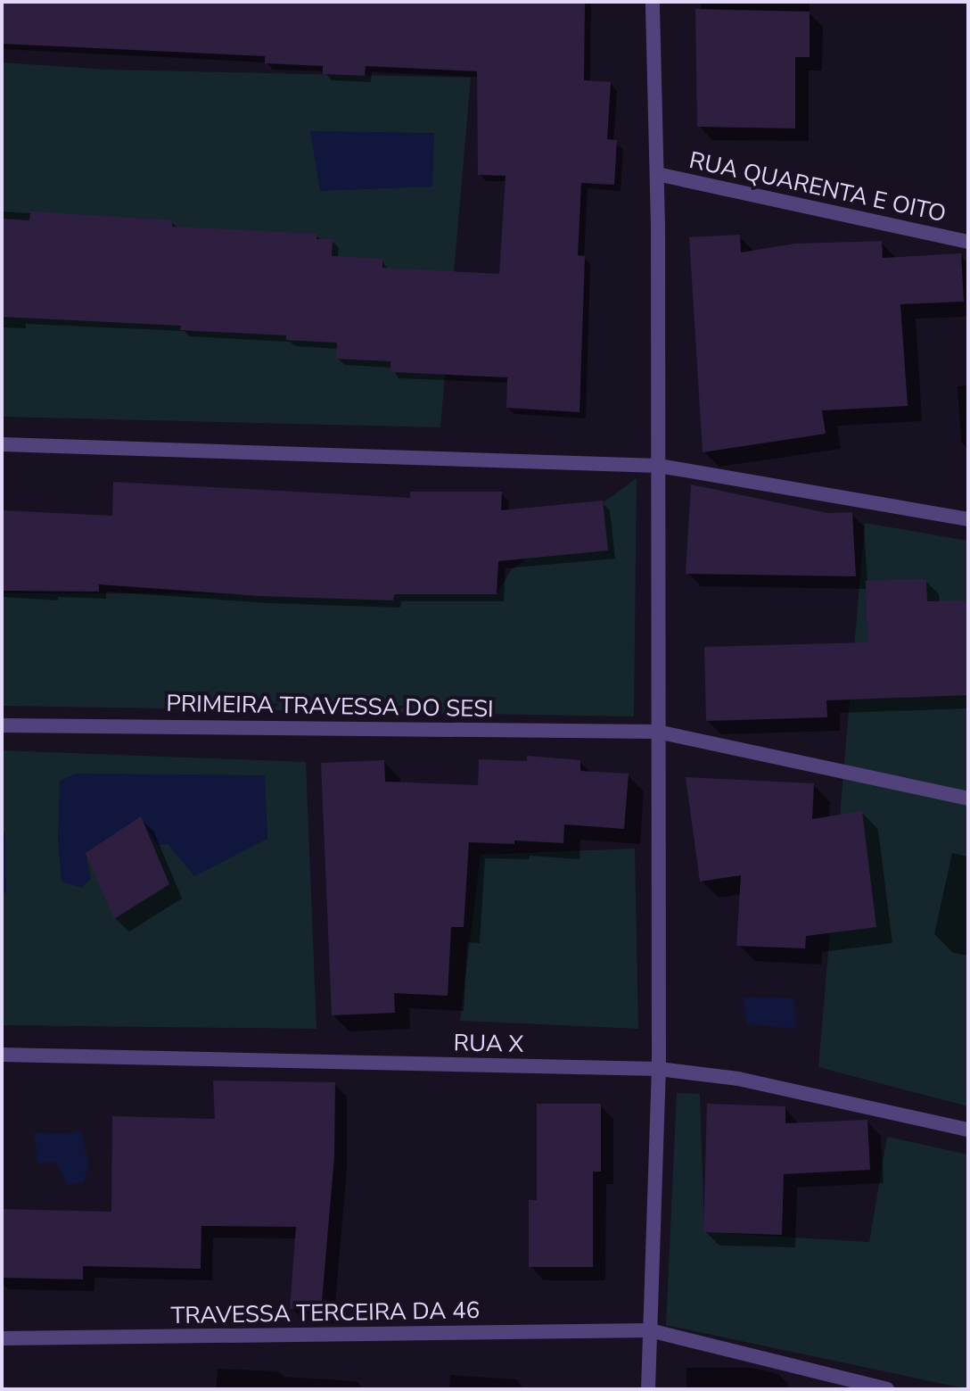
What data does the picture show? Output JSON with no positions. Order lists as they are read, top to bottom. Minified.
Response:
{"streets":{"street":["RUA QUARENTA E OITO","PRIMEIRA TRAVESSA DO SESI","RUA X","TRAVESSA TERCEIRA DA 46"]}}
